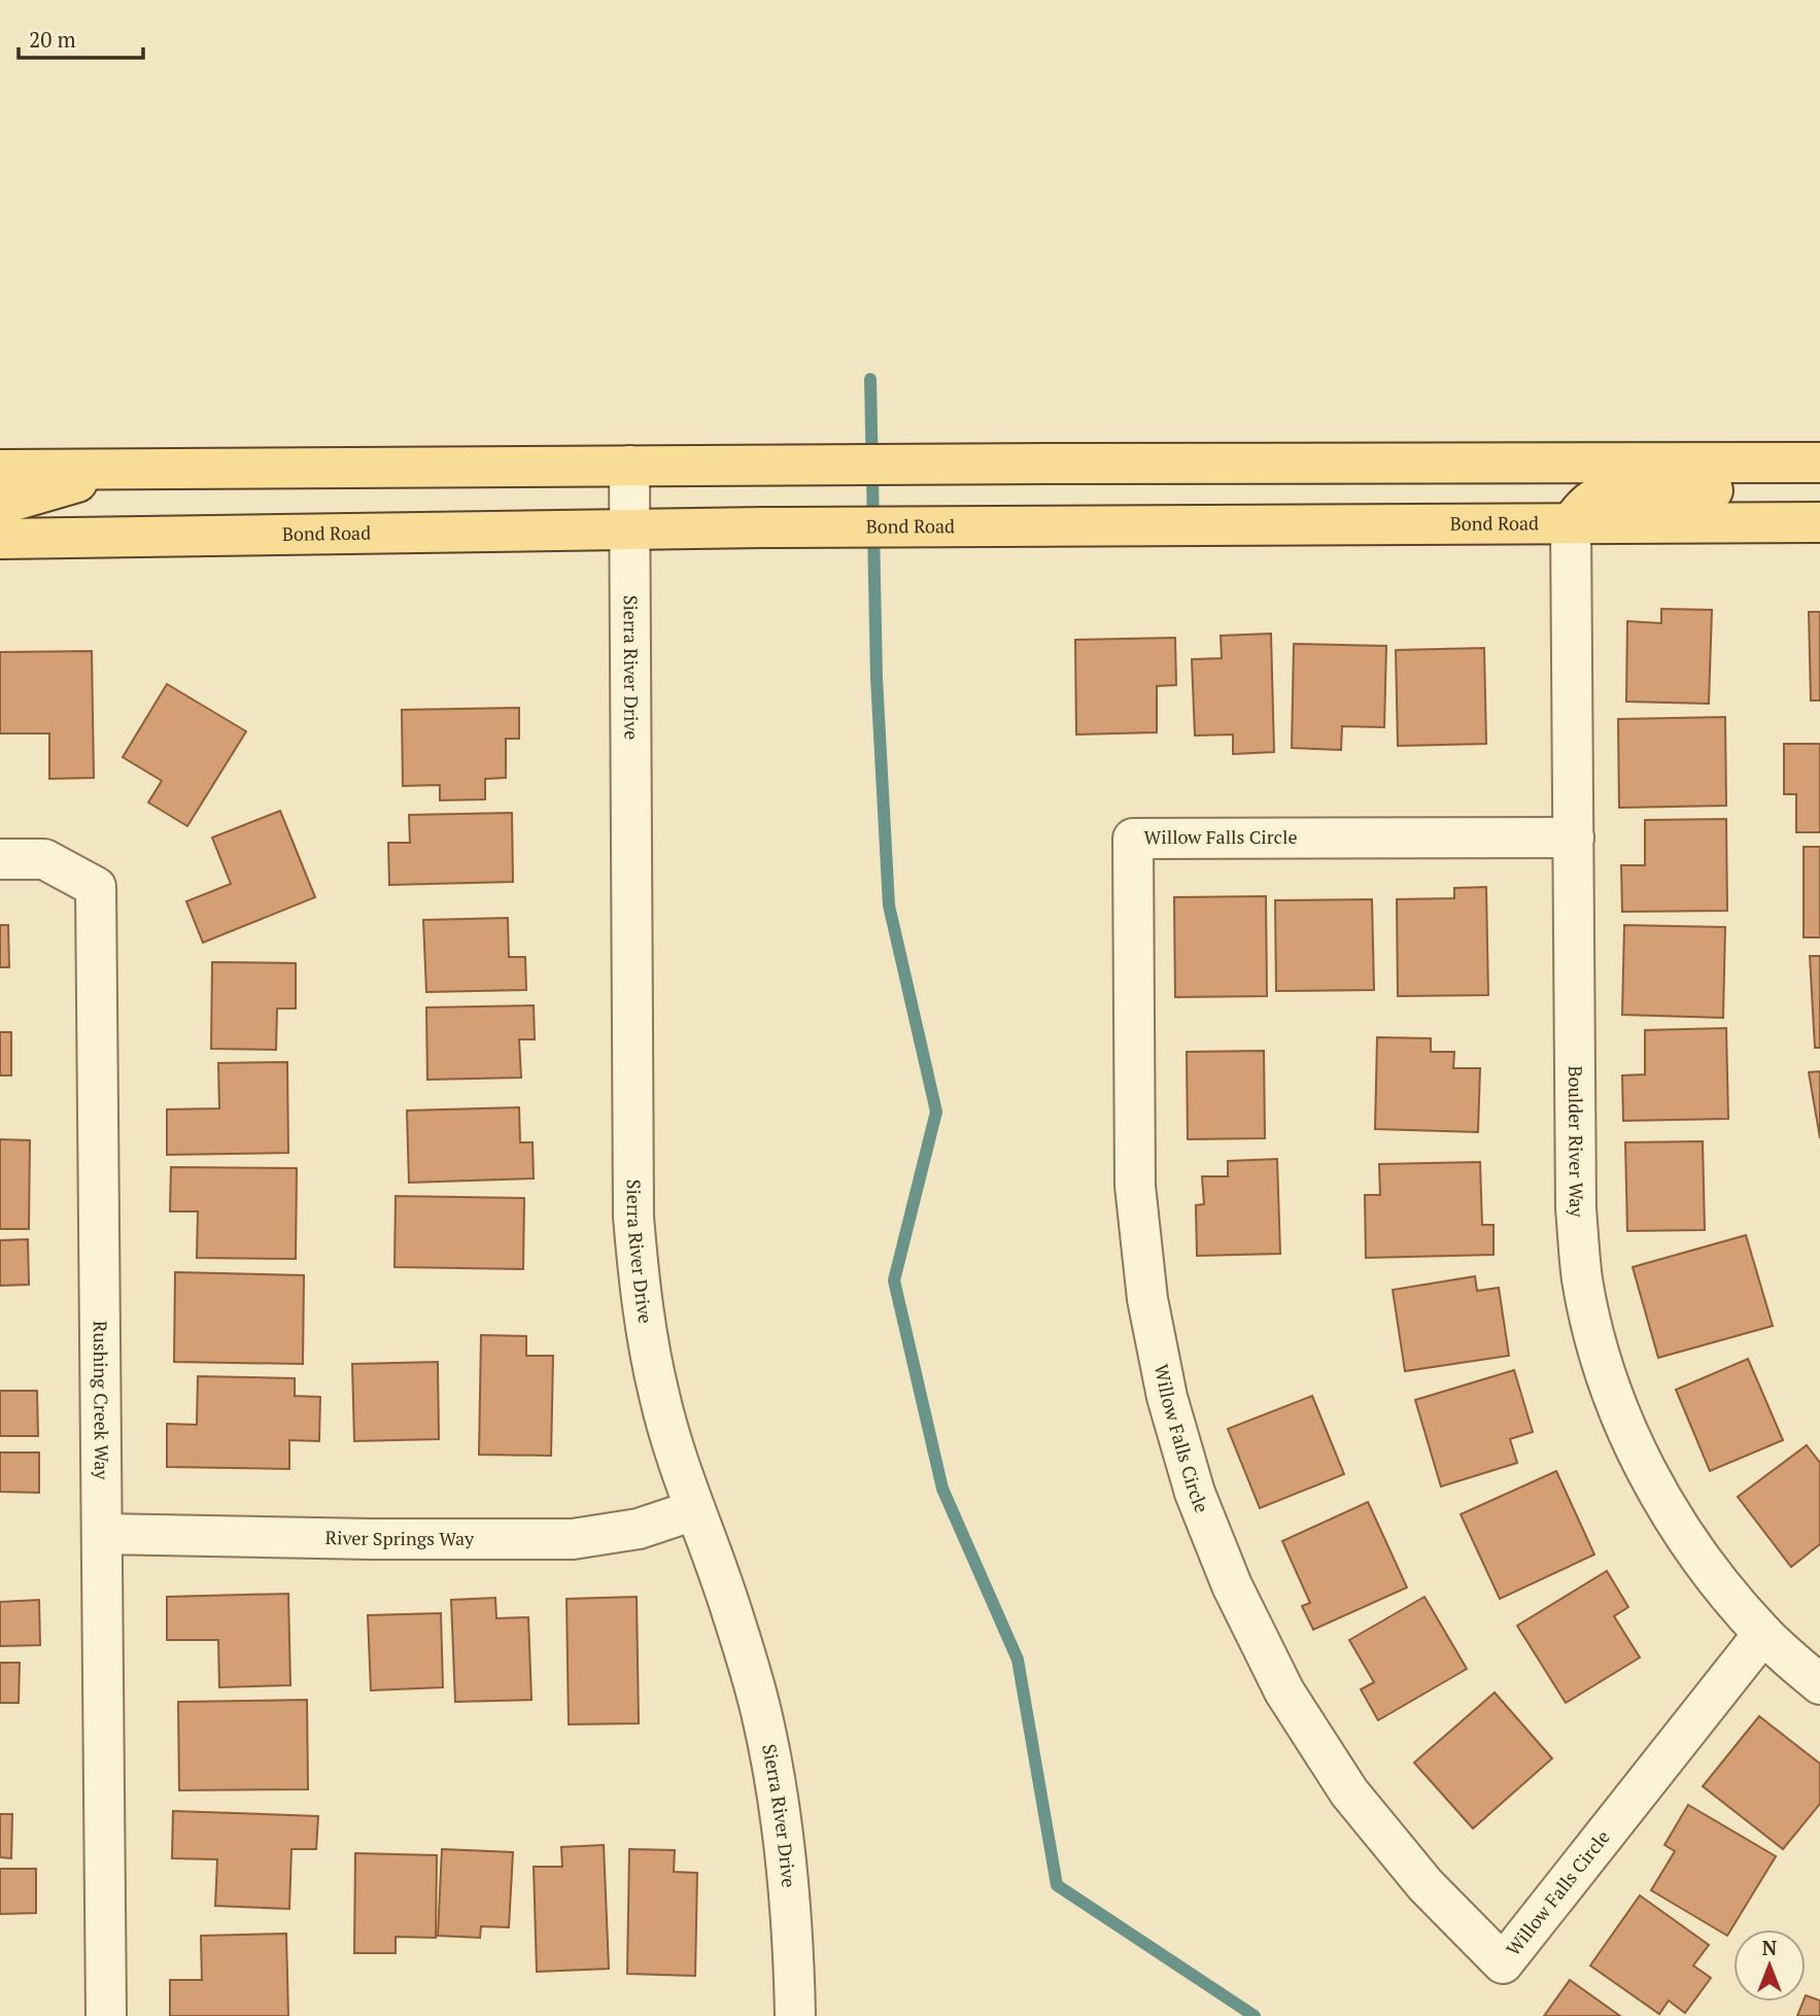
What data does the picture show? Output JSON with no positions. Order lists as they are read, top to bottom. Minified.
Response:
{"streets":{"main road":["Bond Road"],"street":["Sierra River Drive","Willow Falls Circle","Boulder River Way","Rushing Creek Way","River Springs Way"]},"crossings":[["Bond Road","Sierra River Drive"],["Bond Road","Boulder River Way"],["Sierra River Drive","River Springs Way"],["Willow Falls Circle","Boulder River Way"],["Rushing Creek Way","River Springs Way"]],"scale_bar":"20 m","north":"top"}
